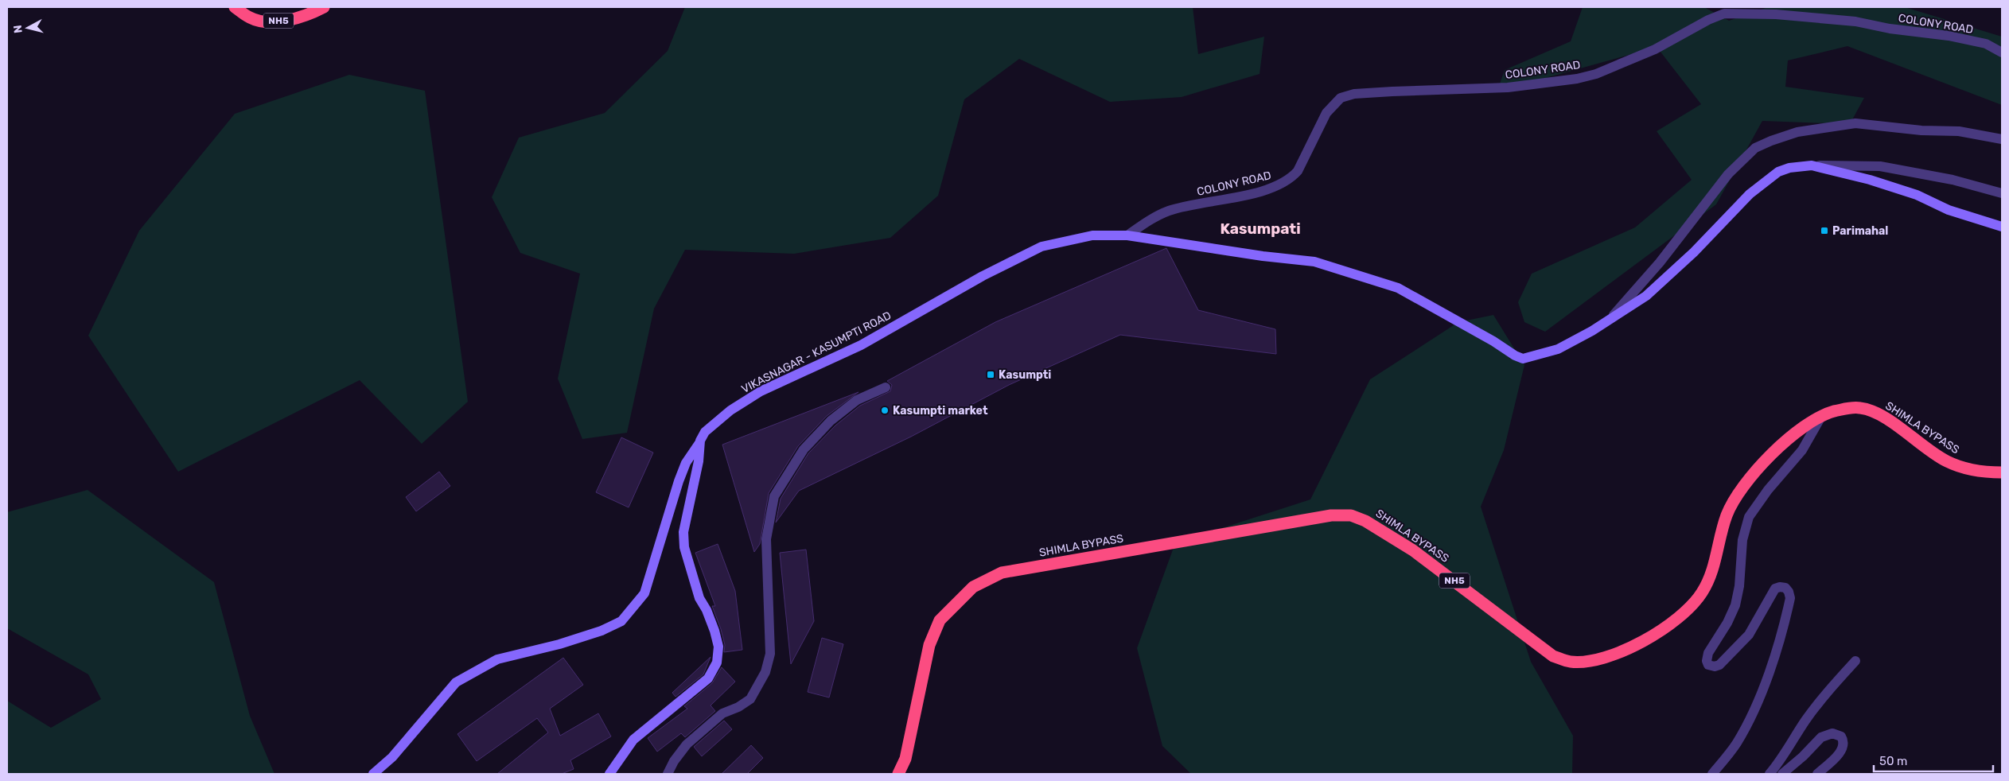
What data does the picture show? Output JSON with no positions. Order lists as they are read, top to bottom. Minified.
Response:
{"streets":{"highway":["NH5","SHIMLA BYPASS"],"street":["COLONY ROAD","VIKASNAGAR - KASUMPTI ROAD"]},"crossings":[["COLONY ROAD","VIKASNAGAR - KASUMPTI ROAD"]],"districts":["Kasumpati"],"places":{"transit":["Parimahal","Kasumpti"],"other":["Kasumpti market"]},"scale_bar":"50 m","north":"left"}
